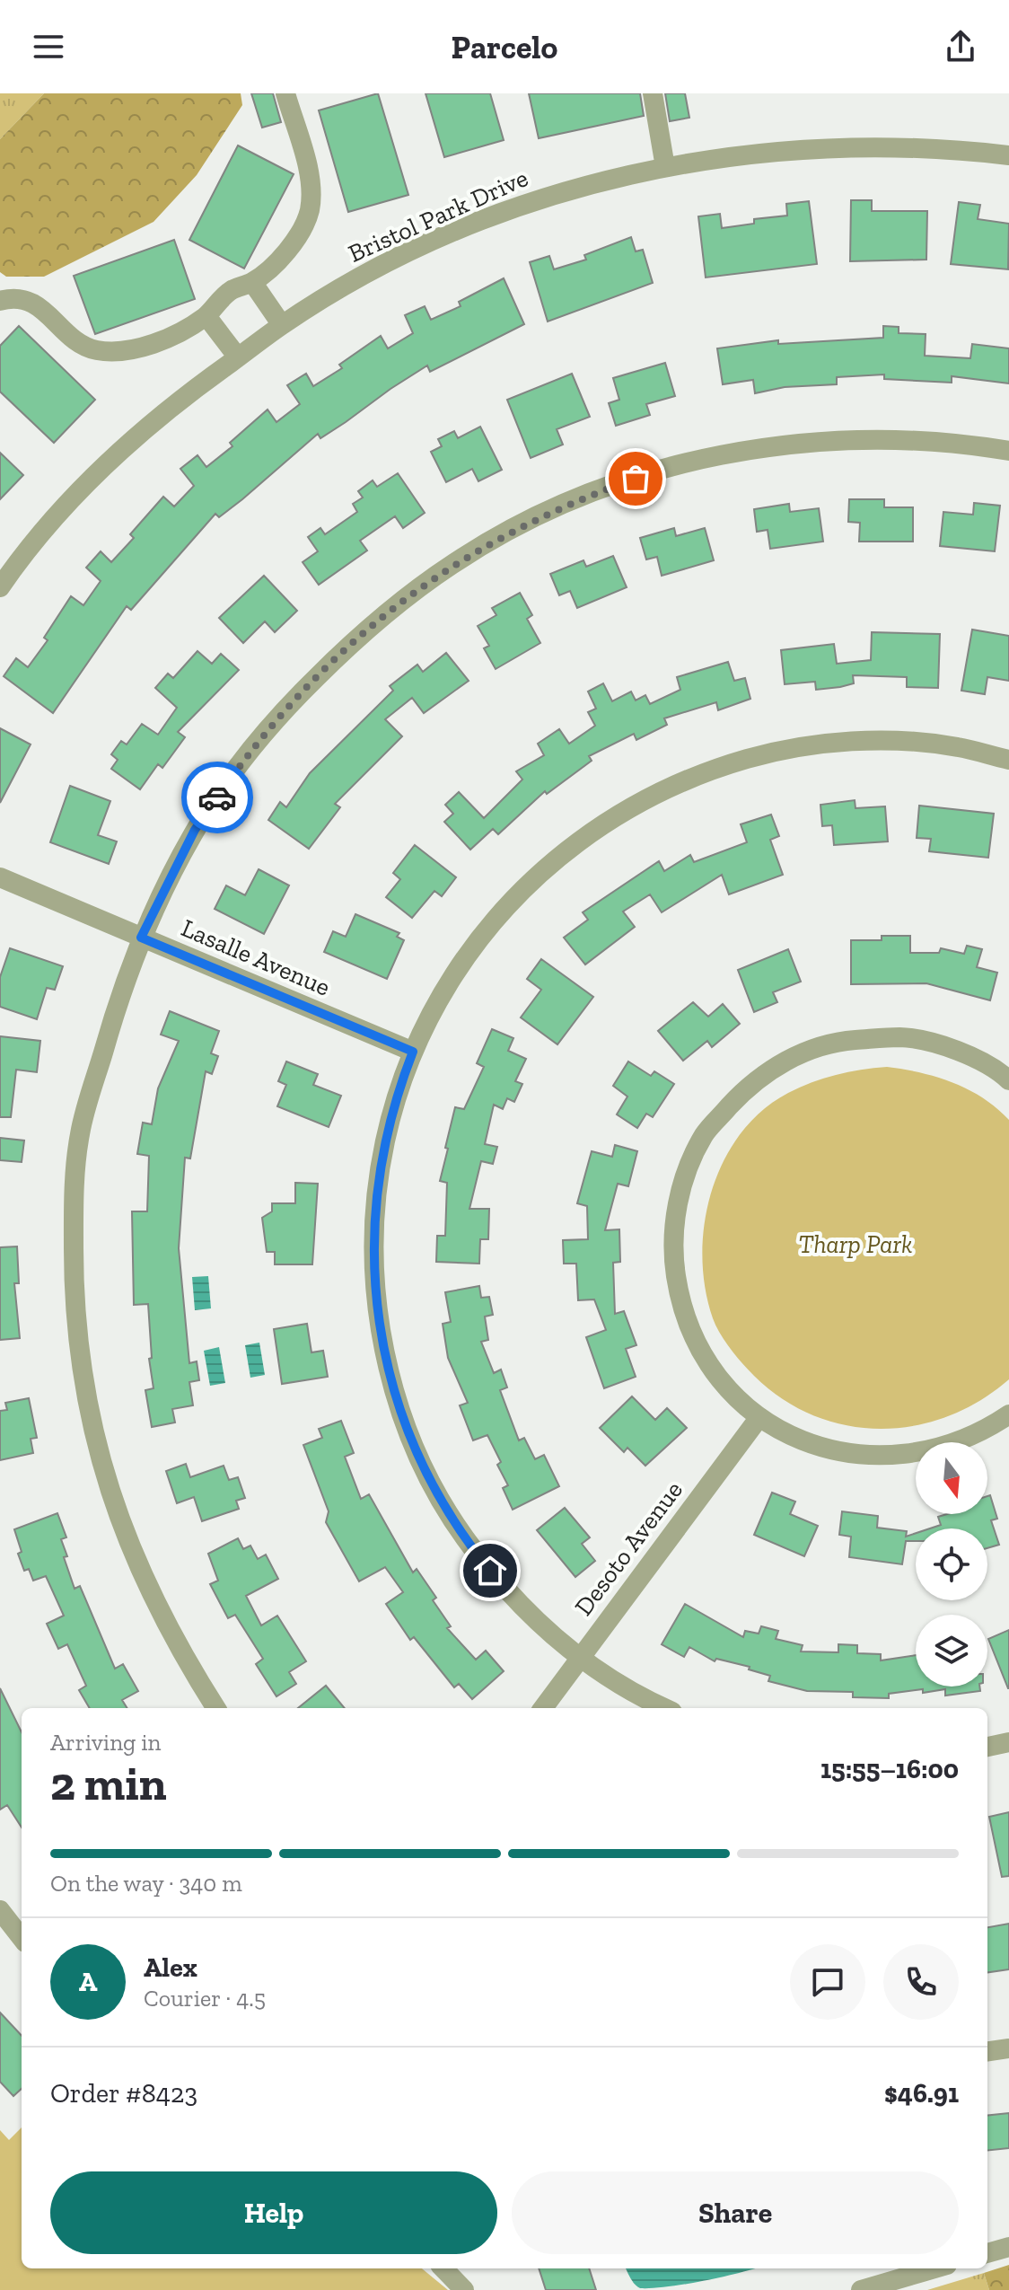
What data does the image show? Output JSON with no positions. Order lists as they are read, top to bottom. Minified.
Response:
{"streets":{"street":["Bristol Park Drive","Lasalle Avenue","Desoto Avenue"]},"parks":["Tharp Park"],"north":"bottom","page":{"header":"Parcelo","heading":["2 min","Arriving in","15:55–16:00"],"panel":["Alex","Courier · 4.5","Order #8423","$46.91"],"bar":"On the way · 340 m","round":"A","buttons":["Help","Share"]}}
